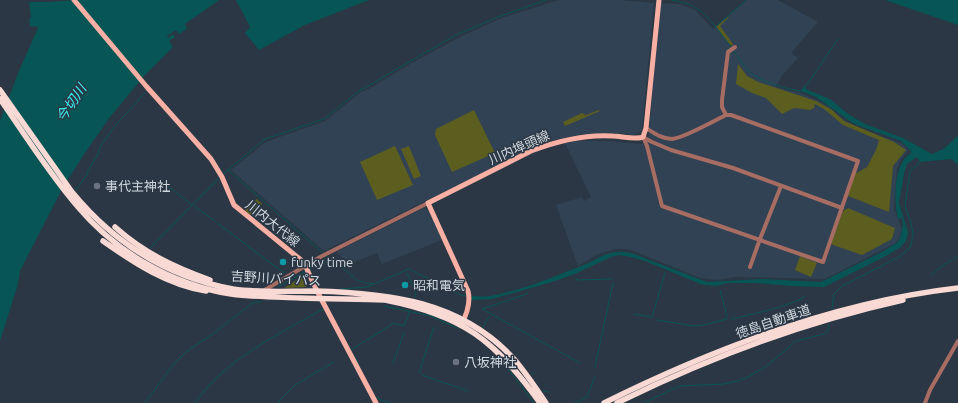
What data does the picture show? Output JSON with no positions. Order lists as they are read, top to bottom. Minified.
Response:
{"streets":{"highway":["吉野川バイパス","徳島自動車道"],"main road":["川内埠頭線","川内大代線"]},"crossings":[["川内大代線","吉野川バイパス"]],"water":["今切川"],"places":["事代主神社","funky time","昭和電気","八坂神社"]}
